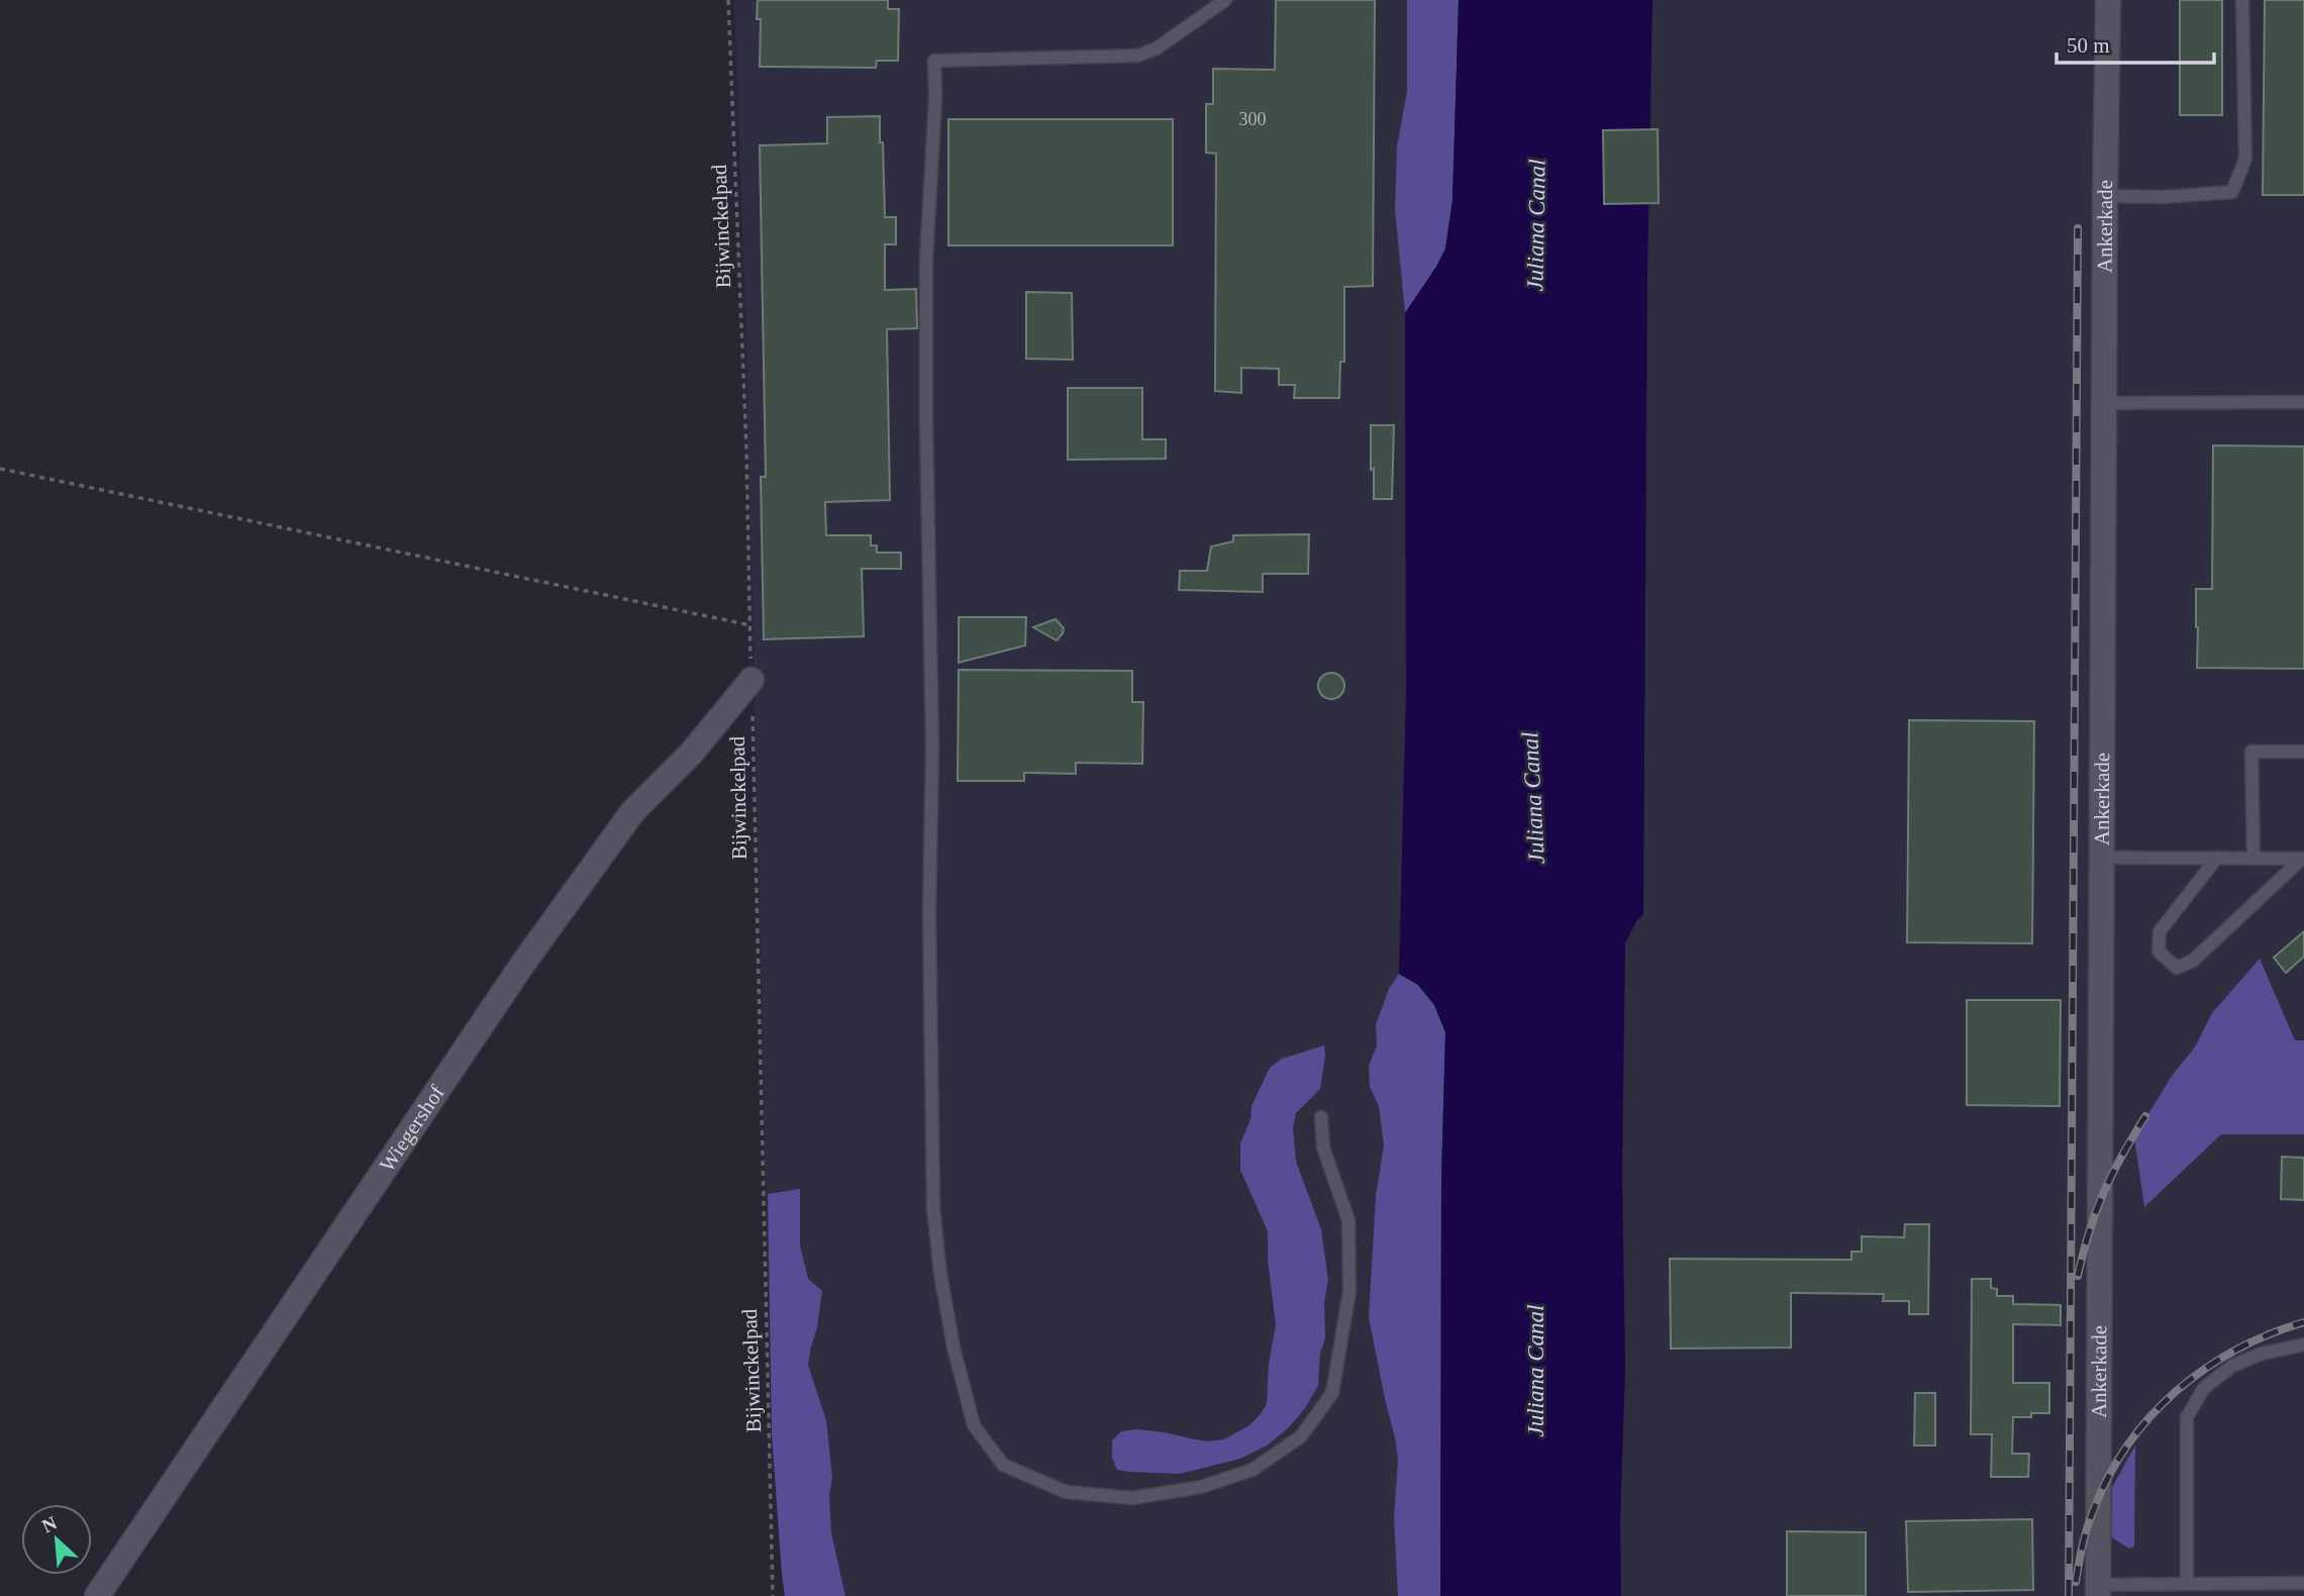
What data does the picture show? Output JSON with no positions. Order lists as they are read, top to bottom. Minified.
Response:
{"streets":{"street":["Ankerkade","Wiegershof"],"path":["Bijwinckelpad"]},"crossings":[["Bijwinckelpad","Wiegershof"]],"water":["Juliana Canal"],"house_numbers":["300"],"scale_bar":"50 m","north":"top left"}
